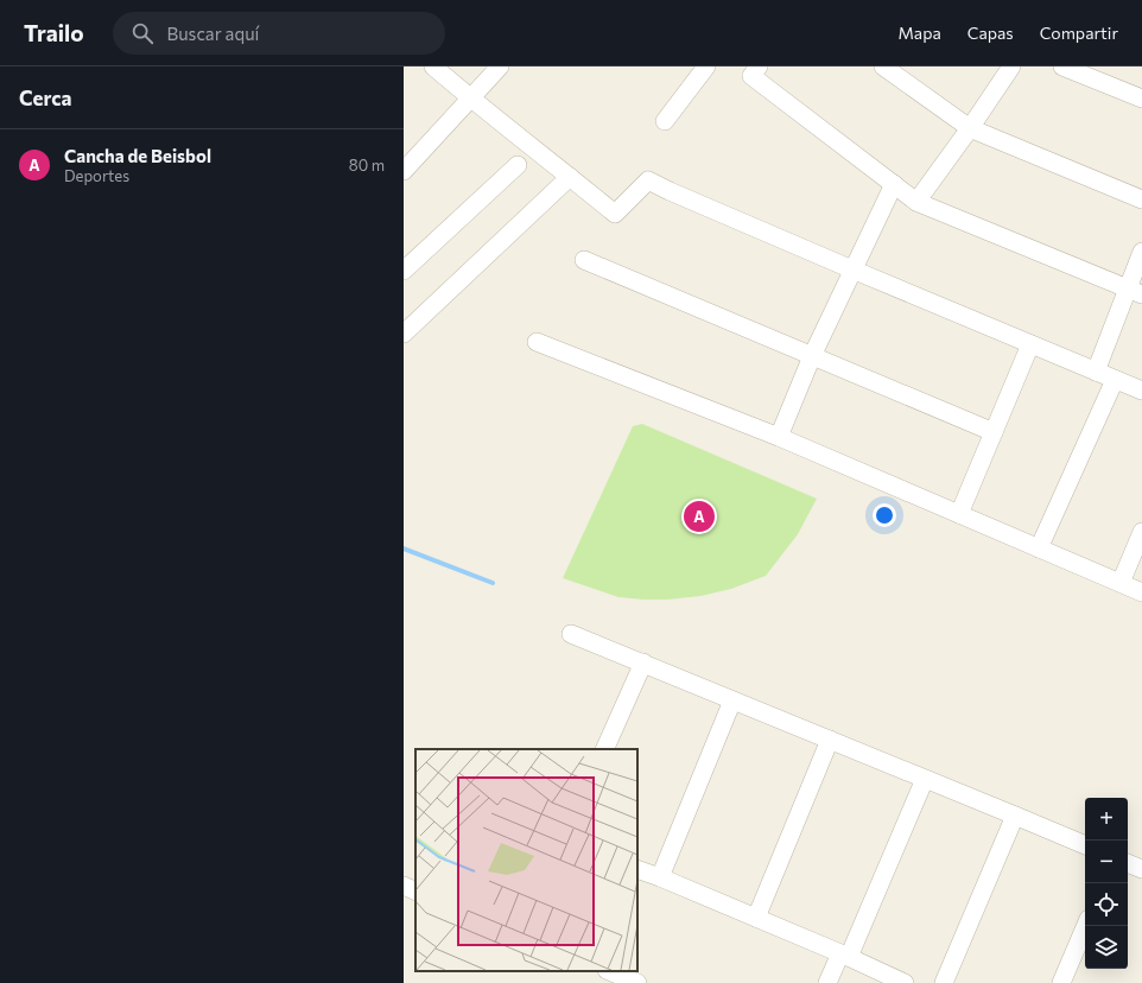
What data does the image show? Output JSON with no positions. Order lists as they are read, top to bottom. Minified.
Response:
{"page":{"header":"Trailo","search":"Buscar aquí","nav":["Mapa","Capas","Compartir"],"heading":"Cerca","list":[{"mark":"A","name":"Cancha de Beisbol","note":"Deportes","value":"80 m"}],"pins":"A","map_buttons":["+","−"]}}
